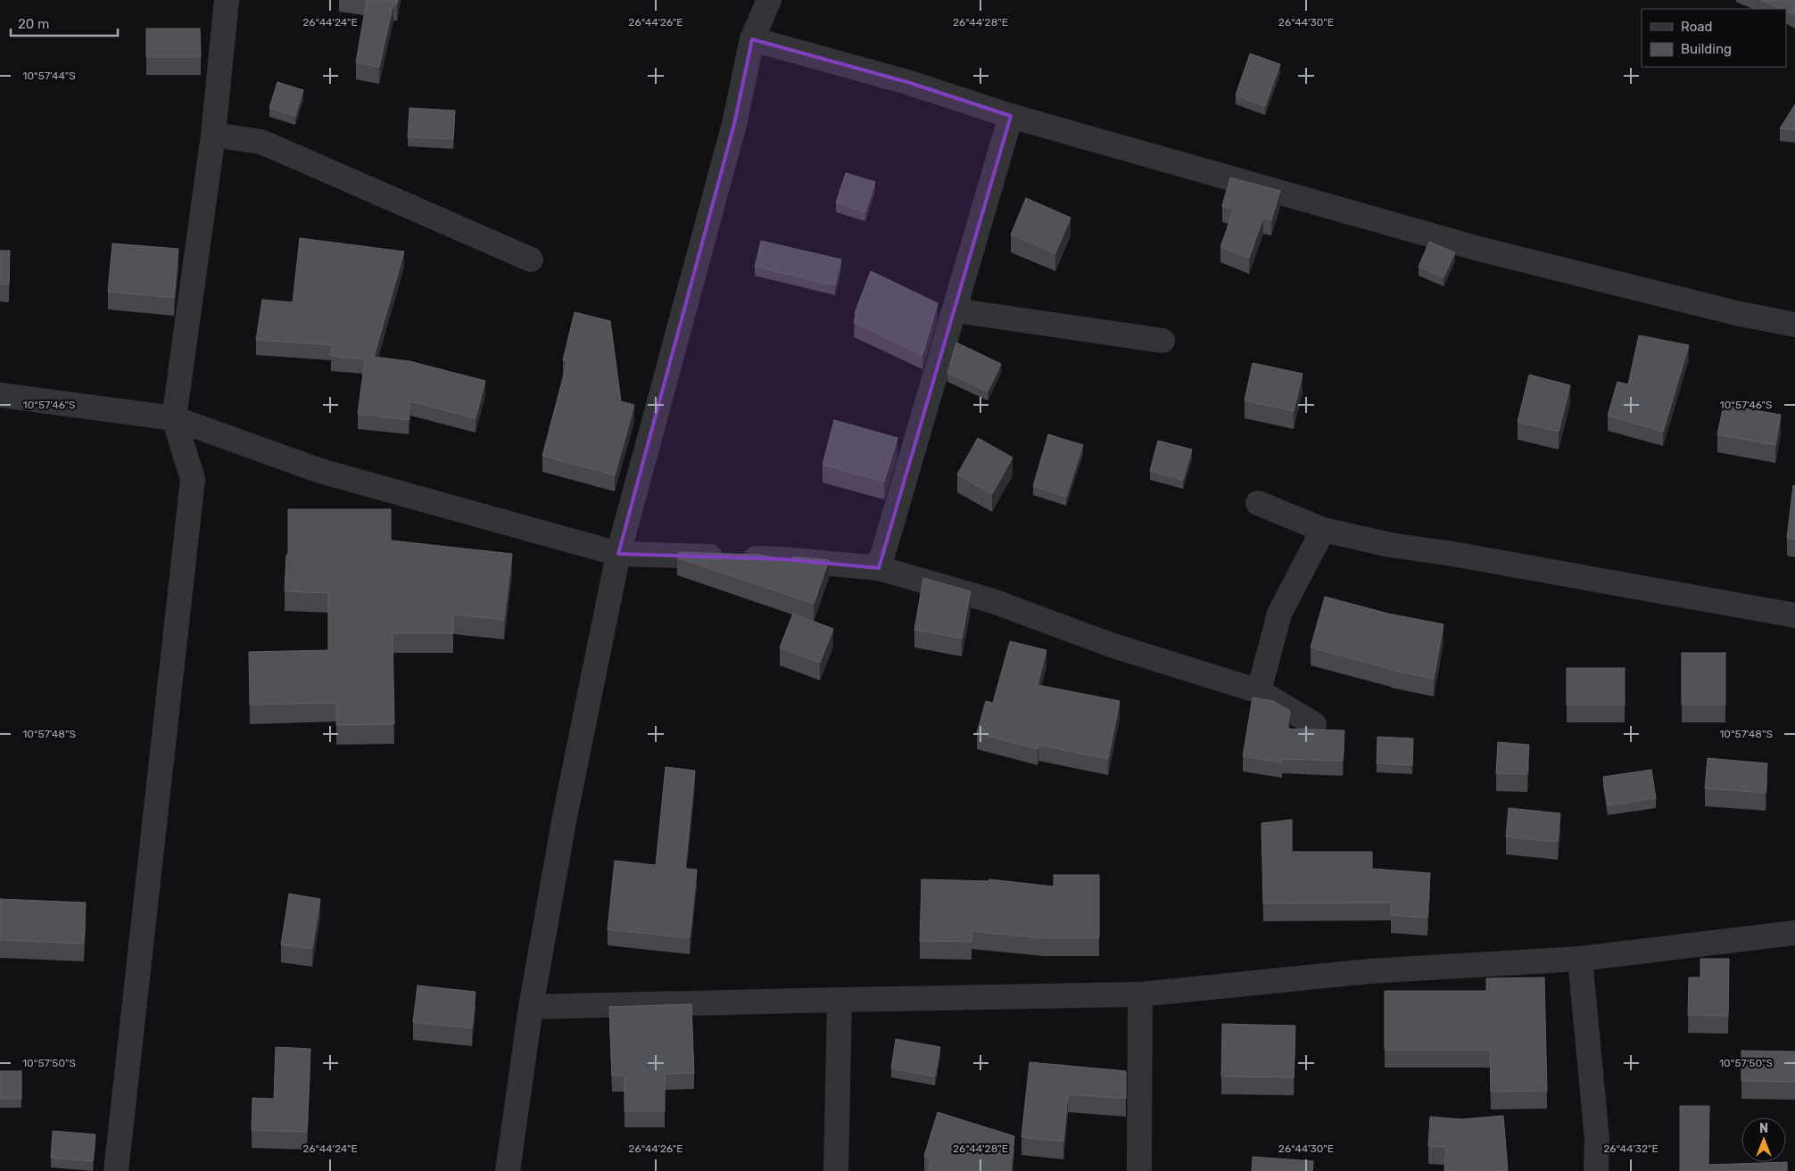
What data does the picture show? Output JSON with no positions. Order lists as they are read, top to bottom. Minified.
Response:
{"legend":["Road","Building"],"scale_bar":"20 m","north":"top","coordinates":["26°44'24\"E","26°44'26\"E","26°44'28\"E","26°44'30\"E","10°57'44\"S","10°57'46\"S","10°57'48\"S","10°57'50\"S","26°44'32\"E"]}
